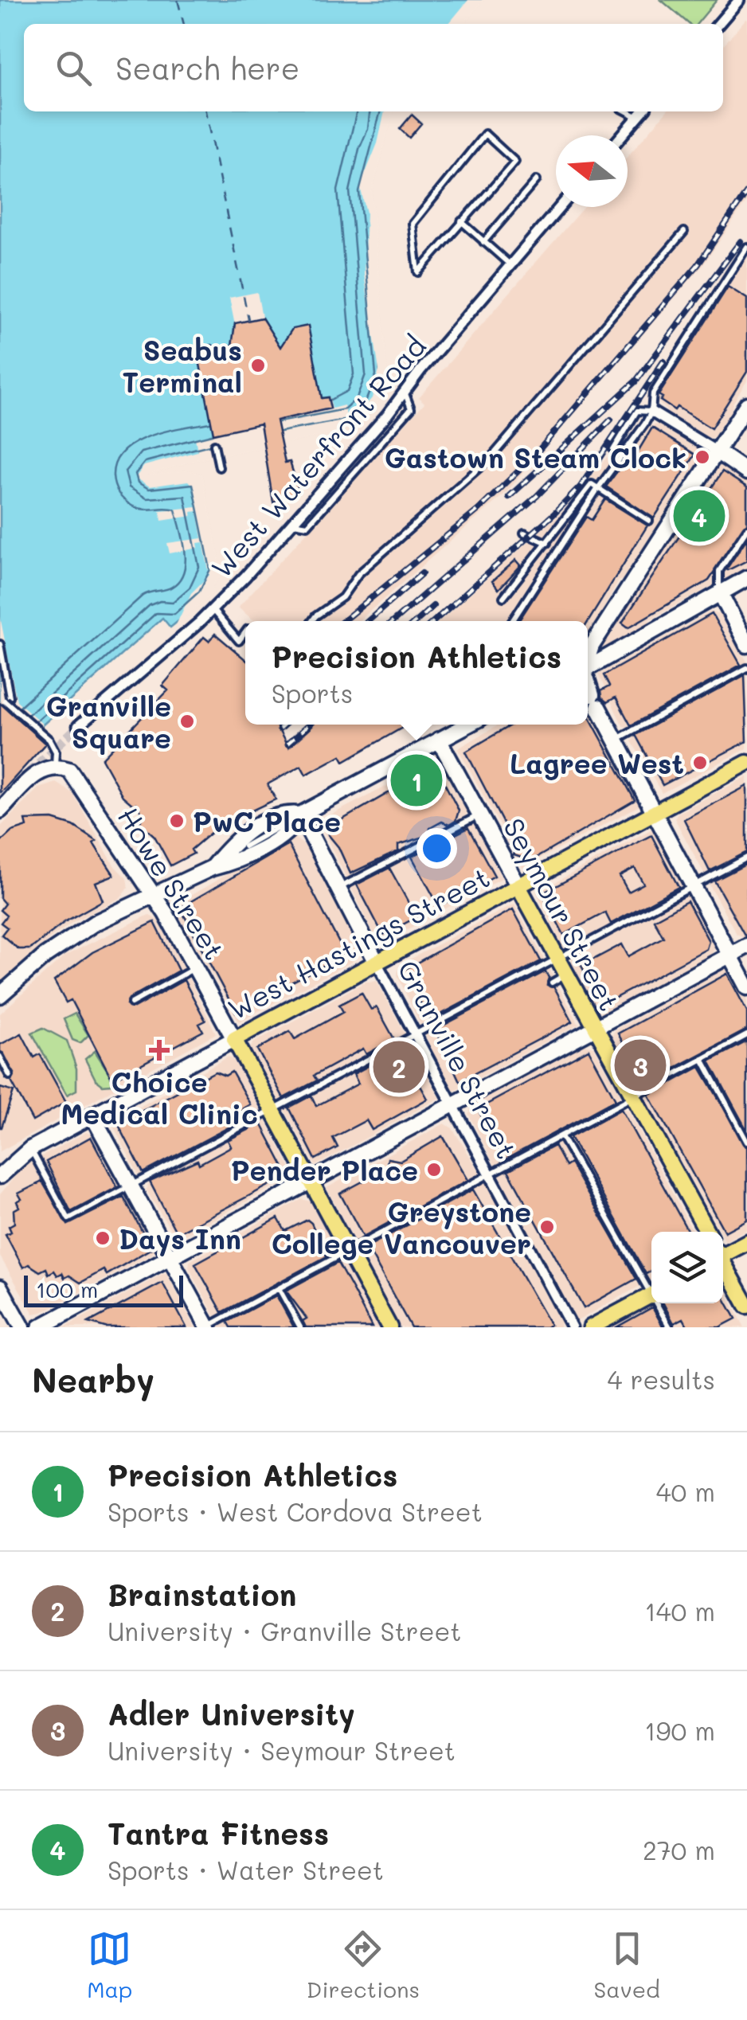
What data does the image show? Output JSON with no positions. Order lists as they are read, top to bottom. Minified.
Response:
{"streets":{"main road":["Howe Street","Seymour Street","West Hastings Street","Granville Street"],"street":["West Waterfront Road"]},"crossings":[["Howe Street","West Hastings Street"],["Seymour Street","West Hastings Street"],["West Hastings Street","Granville Street"]],"places":{"other":["Seabus Terminal","Gastown Steam Clock","Granville Square","Lagree West","PwC Place","Pender Place","Greystone College Vancouver","Days Inn"],"health":["Choice Medical Clinic"]},"scale_bar":"100 m","north":"left","page":{"search":"Search here","pins":["4","1","3","2"],"popup":["Precision Athletics","Sports"],"scale":"100 m","heading":["Nearby","4 results"],"list":[{"mark":"1","name":"Precision Athletics","note":"Sports · West Cordova Street","value":"40 m"},{"mark":"2","name":"Brainstation","note":"University · Granville Street","value":"140 m"},{"mark":"3","name":"Adler University","note":"University · Seymour Street","value":"190 m"},{"mark":"4","name":"Tantra Fitness","note":"Sports · Water Street","value":"270 m"}],"nav":["Map","Directions","Saved"]}}
